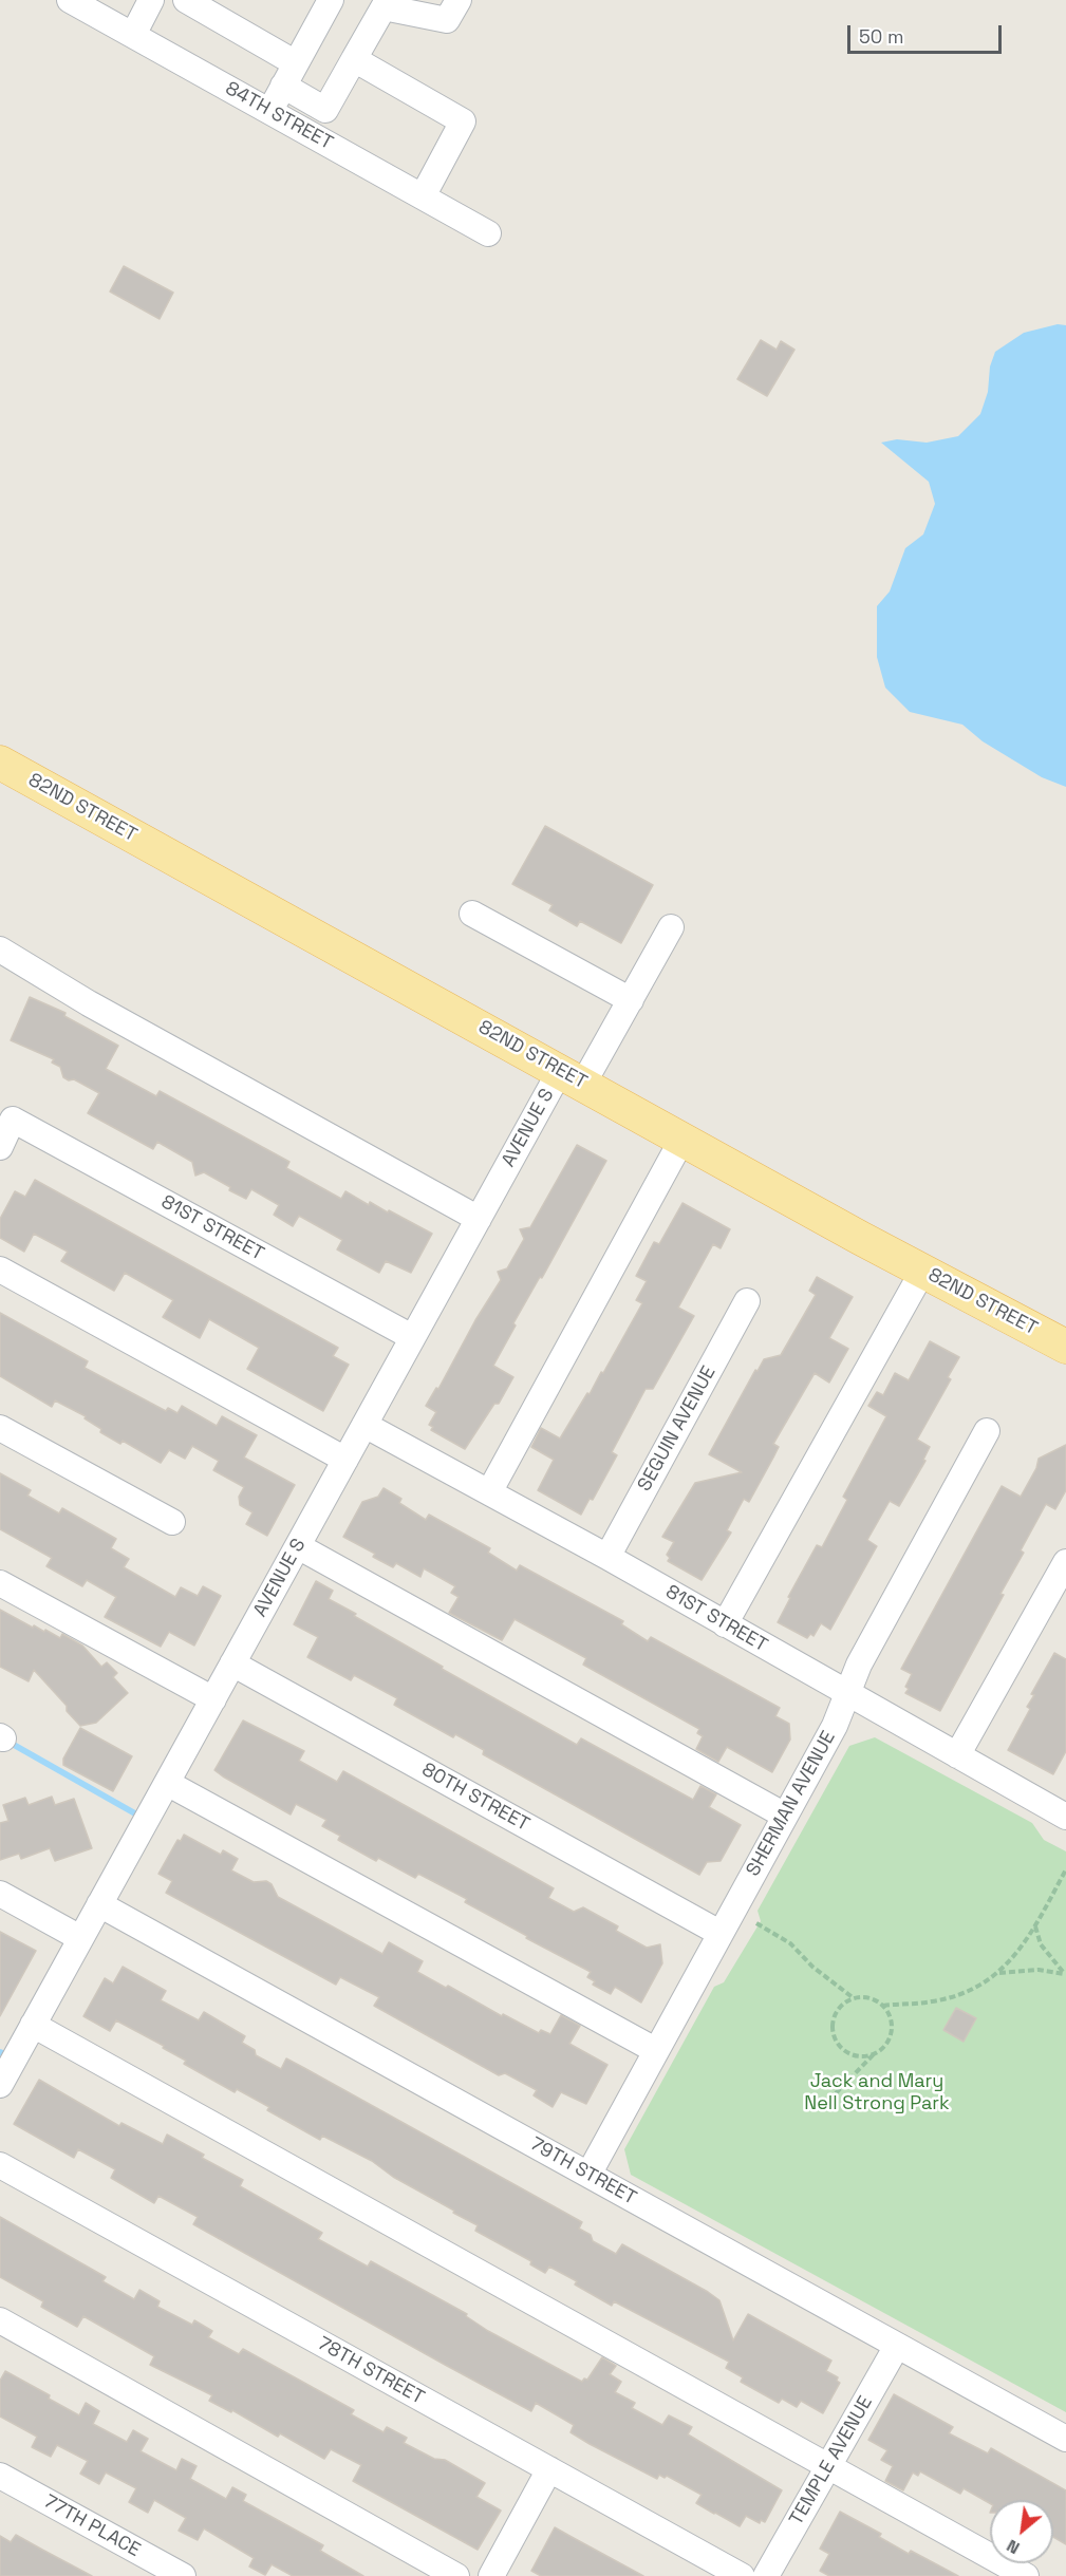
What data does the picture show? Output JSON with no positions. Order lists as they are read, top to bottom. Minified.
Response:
{"streets":{"main road":["82ND STREET"],"street":["84TH STREET","AVENUE S","81ST STREET","SEGUIN AVENUE","80TH STREET","SHERMAN AVENUE","79TH STREET","78TH STREET","TEMPLE AVENUE","77TH PLACE"]},"crossings":[["82ND STREET","AVENUE S"],["AVENUE S","81ST STREET"],["AVENUE S","80TH STREET"],["AVENUE S","79TH STREET"],["81ST STREET","SEGUIN AVENUE"],["81ST STREET","SHERMAN AVENUE"],["80TH STREET","SHERMAN AVENUE"],["SHERMAN AVENUE","79TH STREET"],["79TH STREET","TEMPLE AVENUE"]],"parks":["Jack and Mary Nell Strong Park"],"scale_bar":"50 m","north":"bottom left"}
